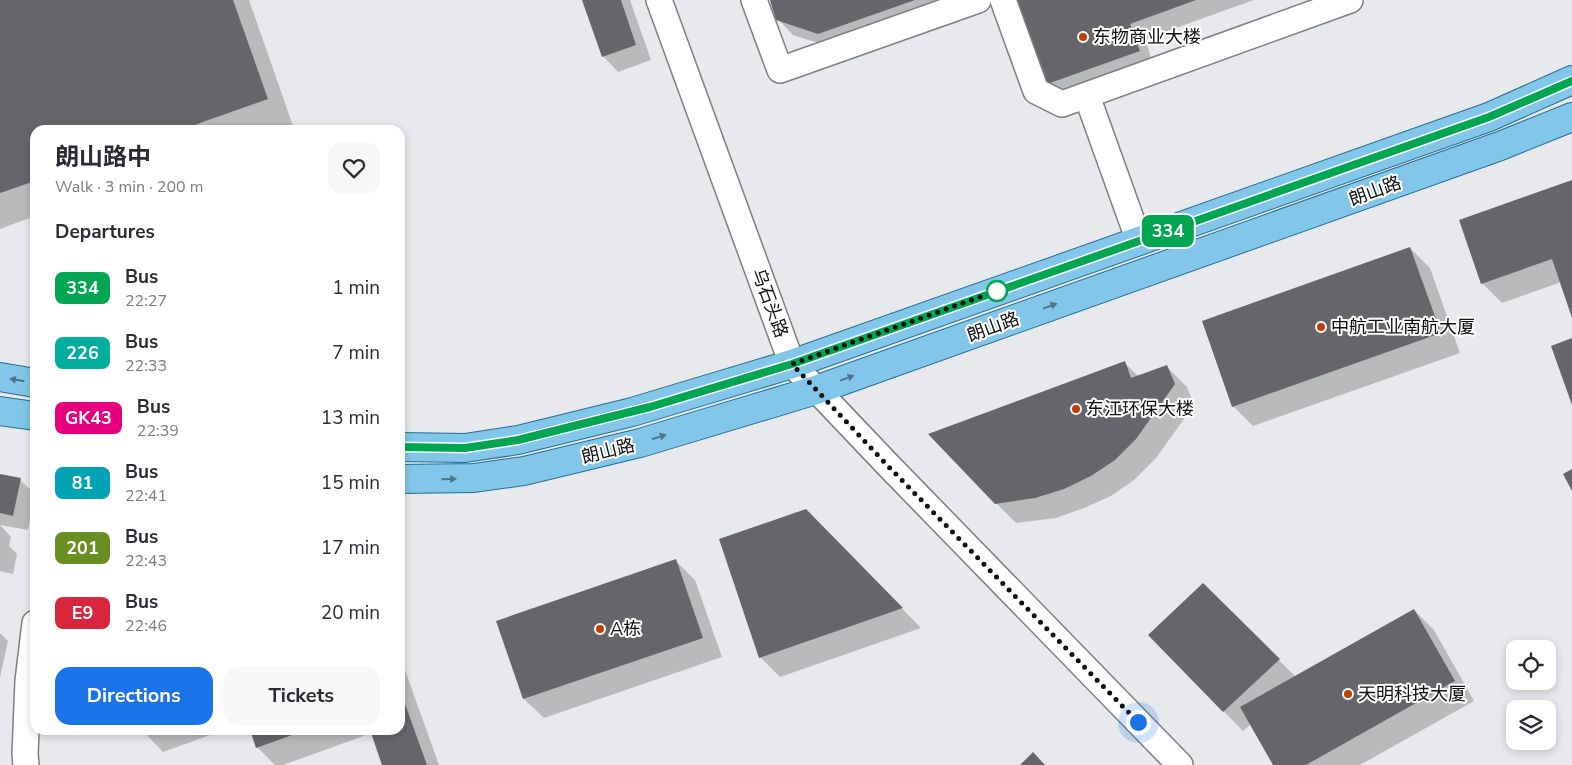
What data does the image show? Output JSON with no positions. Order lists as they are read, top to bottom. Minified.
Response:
{"streets":{"main road":["朗山路"],"street":["乌石头路"]},"crossings":[["朗山路","乌石头路"]],"places":["东物商业大楼","中航工业南航大厦","东江环保大楼","A栋","天明科技大厦"],"lines":["bus line 334"],"page":{"on_map":"334","heading":[["朗山路中","Walk · 3 min · 200 m"],"Departures"],"list":[{"mark":"334","name":"Bus","note":"22:27","value":"1 min"},{"mark":"226","name":"Bus","note":"22:33","value":"7 min"},{"mark":"GK43","name":"Bus","note":"22:39","value":"13 min"},{"mark":"81","name":"Bus","note":"22:41","value":"15 min"},{"mark":"201","name":"Bus","note":"22:43","value":"17 min"},{"mark":"E9","name":"Bus","note":"22:46","value":"20 min"}],"buttons":["Directions","Tickets"]}}
